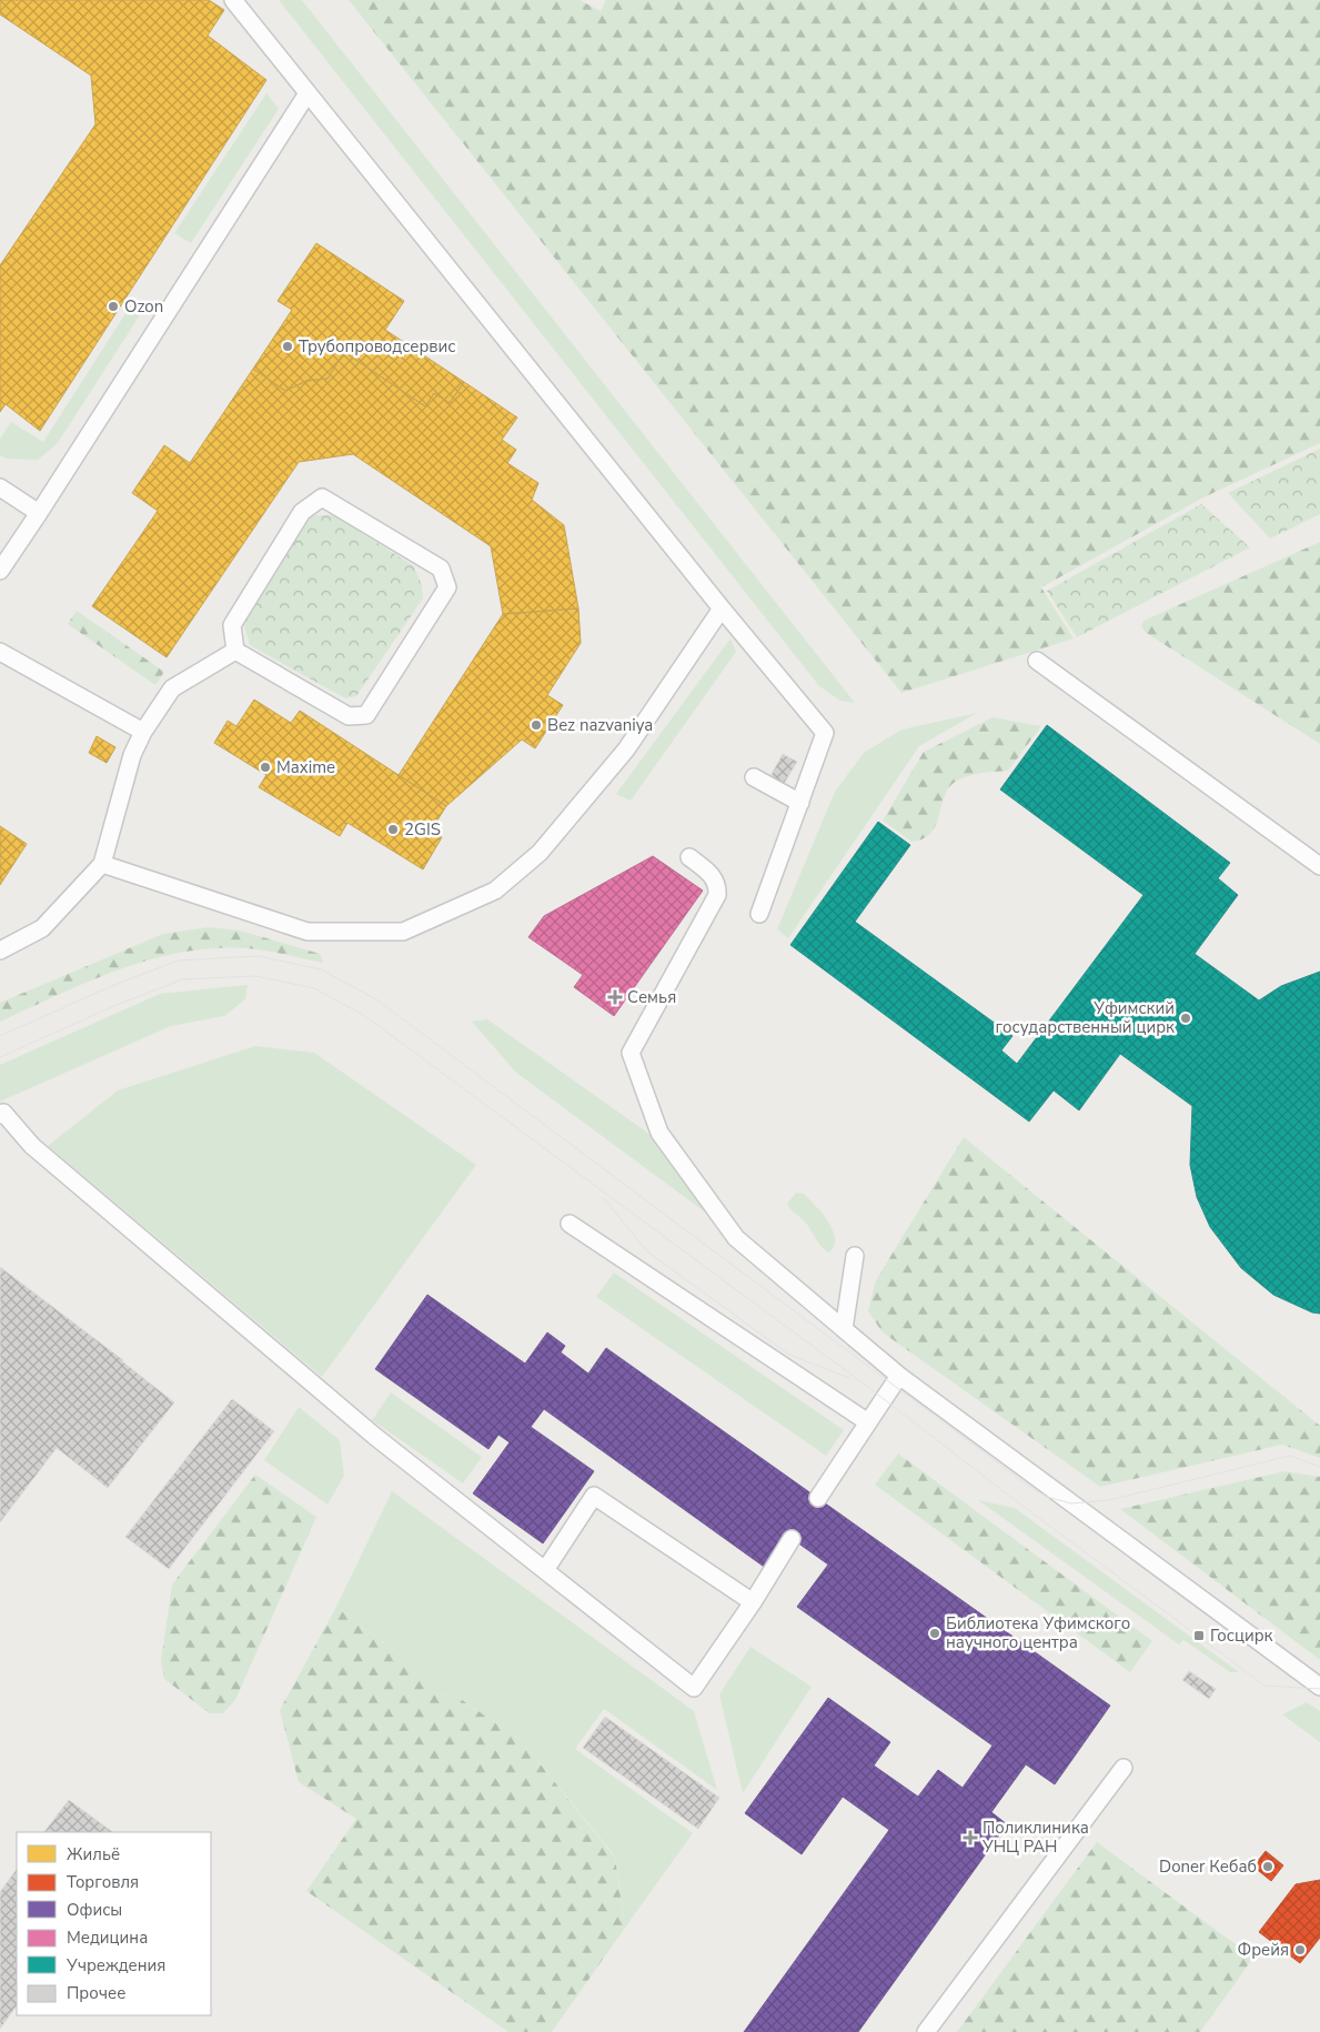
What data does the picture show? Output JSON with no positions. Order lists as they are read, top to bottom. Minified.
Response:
{"places":{"other":["Ozon","Трубопроводсервис","Bez nazvaniya","Maxime","2GIS","Уфимский государственный цирк","Библиотека Уфимского научного центра","Doner Кебаб","Фрейя"],"health":["Семья","Поликлиника УНЦ РАН"],"transit":["Госцирк"]},"legend":["Жильё","Торговля","Офисы","Медицина","Учреждения","Прочее"]}
